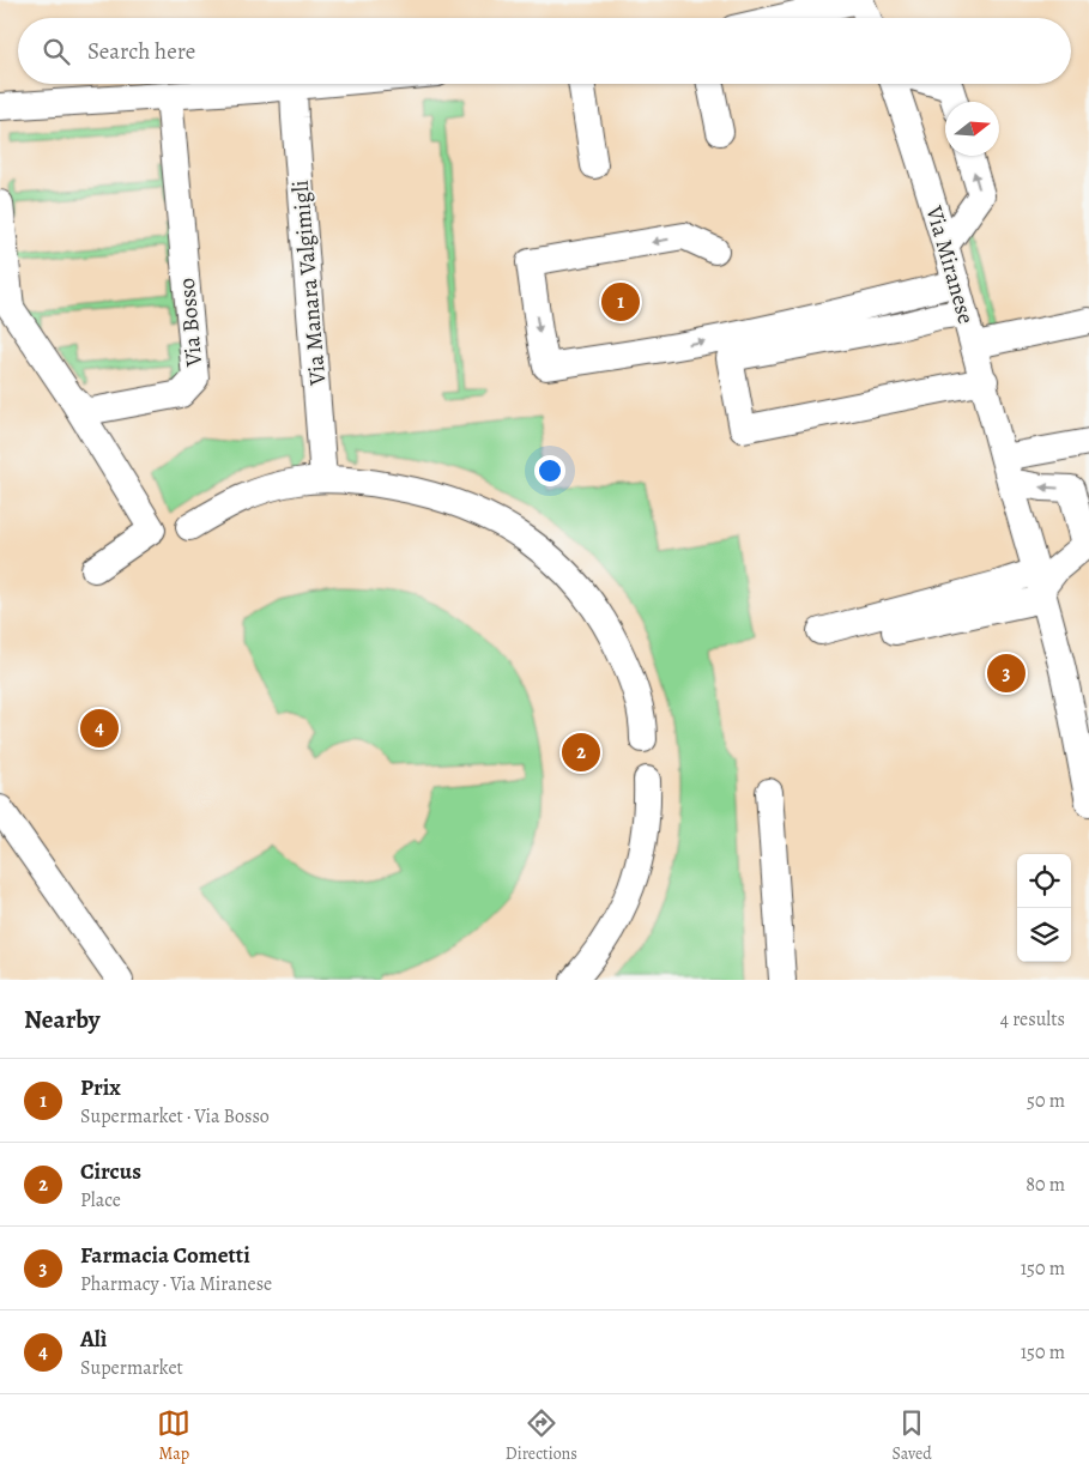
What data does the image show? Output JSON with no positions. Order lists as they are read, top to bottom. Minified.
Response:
{"streets":{"street":["Via Miranese","Via Manara Valgimigli","Via Bosso"]},"north":"right","page":{"search":"Search here","pins":["1","3","4","2"],"heading":["Nearby","4 results"],"list":[{"mark":"1","name":"Prix","note":"Supermarket · Via Bosso","value":"50 m"},{"mark":"2","name":"Circus","note":"Place","value":"80 m"},{"mark":"3","name":"Farmacia Cometti","note":"Pharmacy · Via Miranese","value":"150 m"},{"mark":"4","name":"Alì","note":"Supermarket","value":"150 m"}],"nav":["Map","Directions","Saved"]}}
